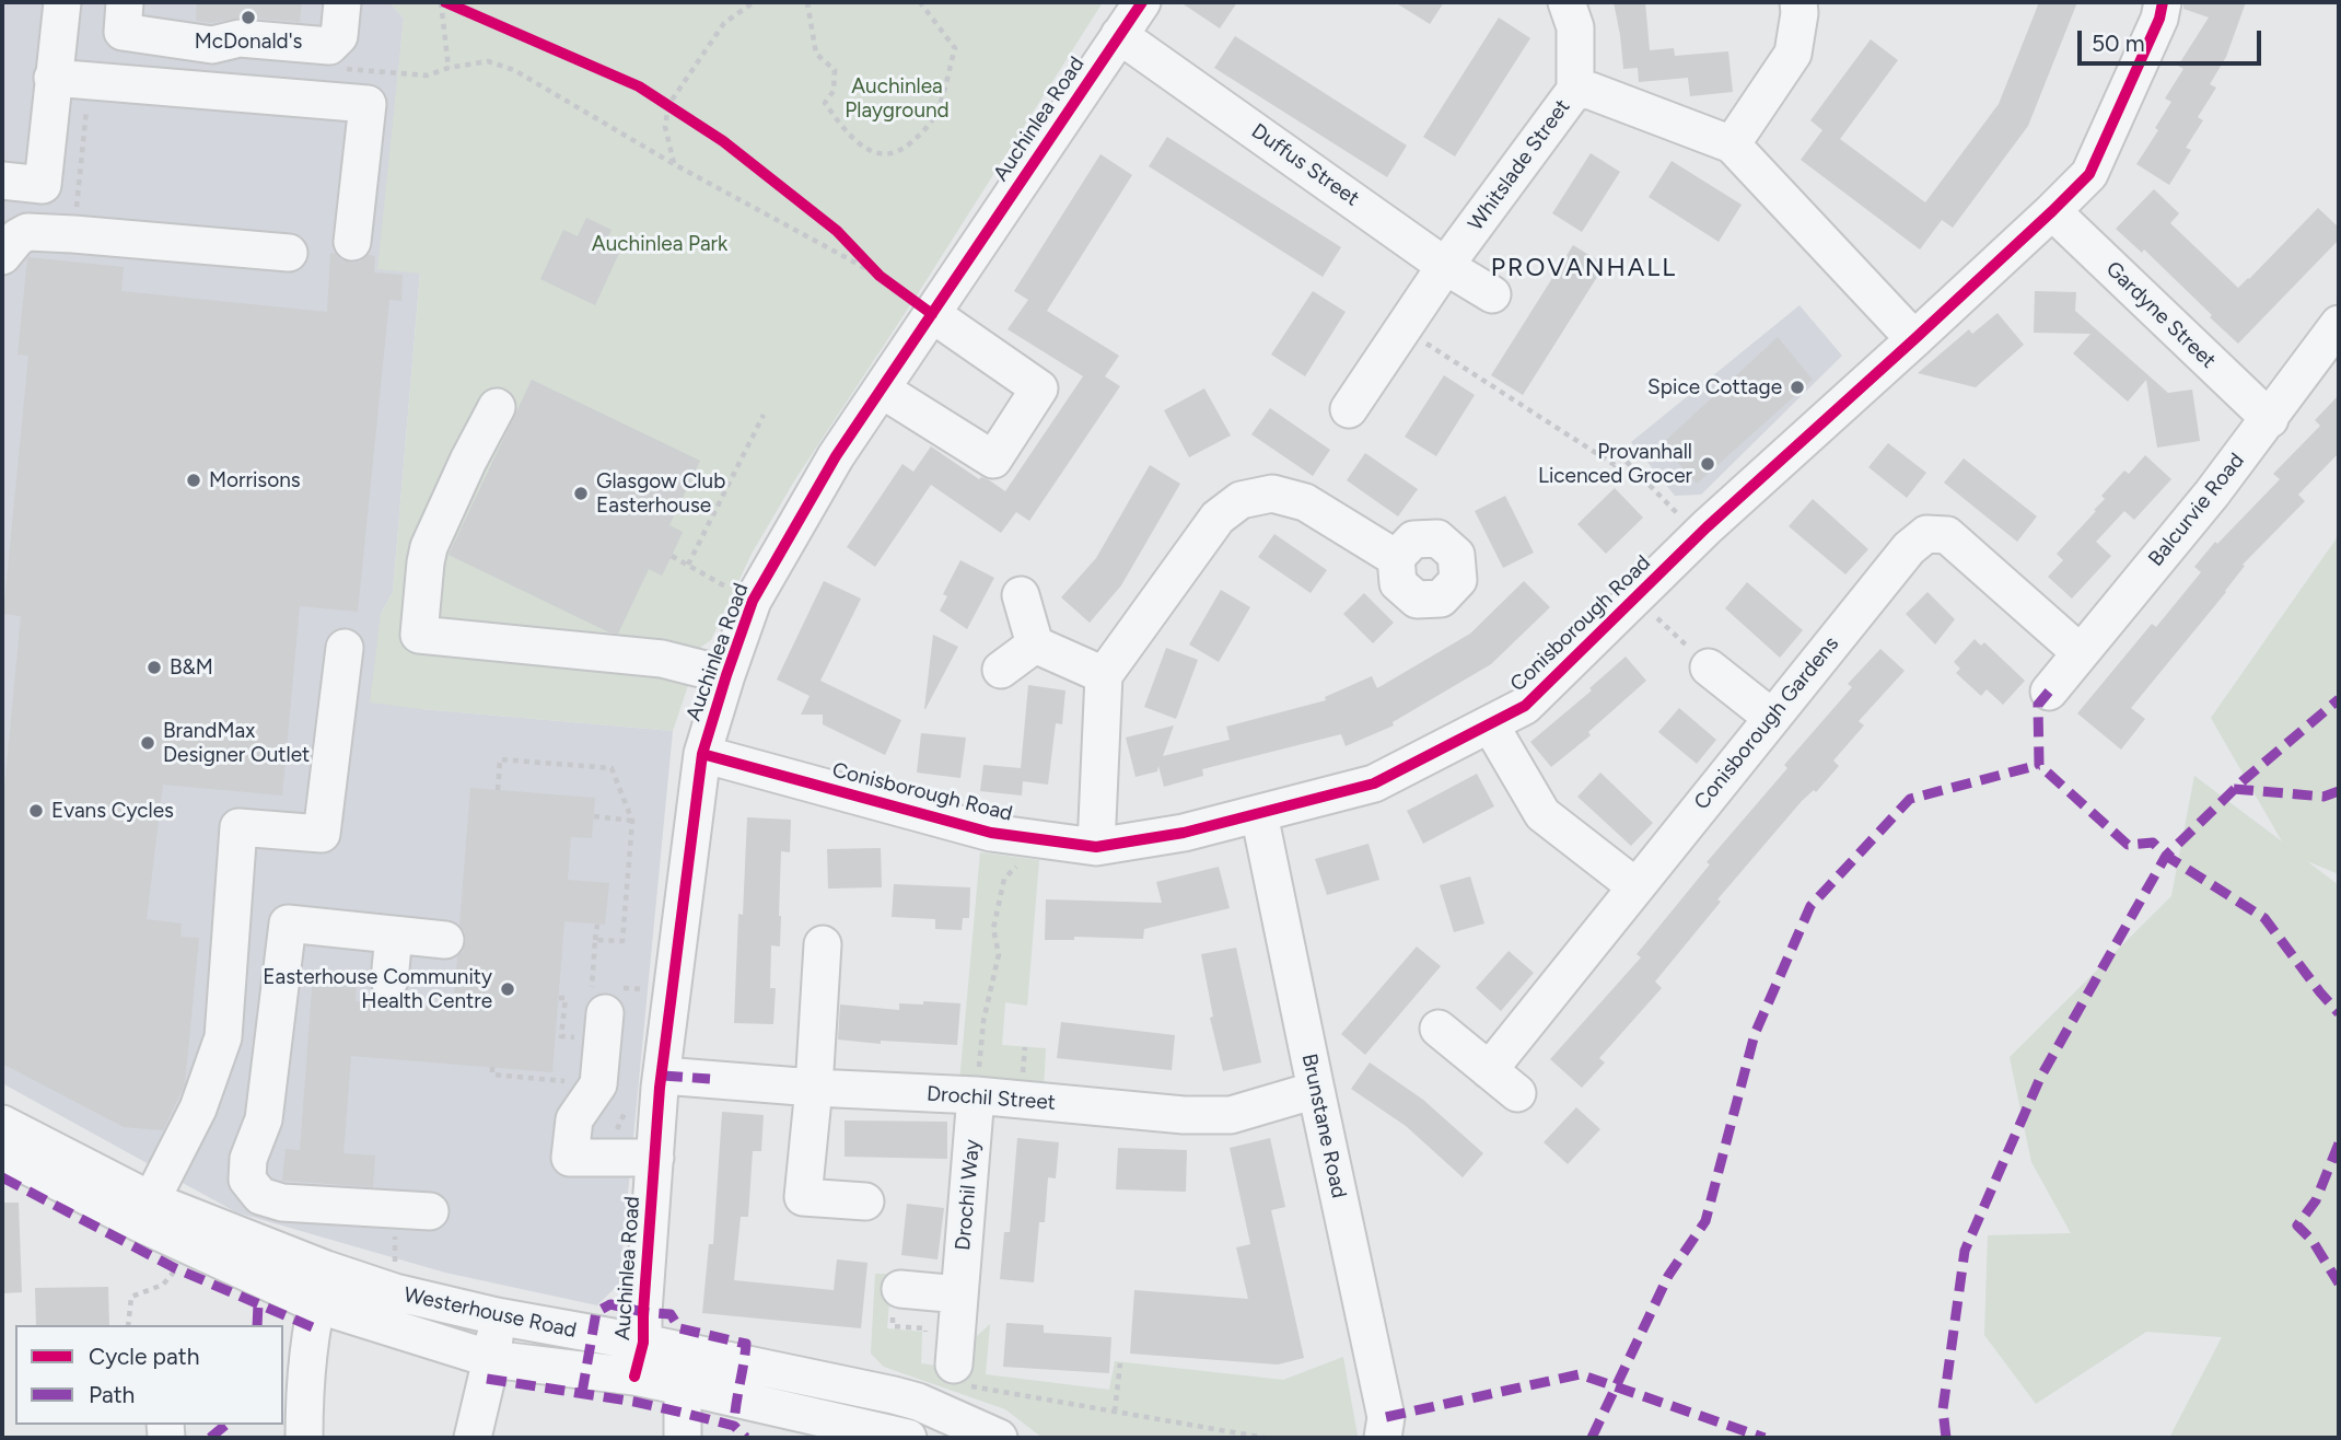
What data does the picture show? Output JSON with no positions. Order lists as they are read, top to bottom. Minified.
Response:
{"streets":{"street":["Auchinlea Road","Duffus Street","Whitslade Street","Gardyne Street","Balcurvie Road","Conisborough Road","Conisborough Gardens","Drochil Street","Brunstane Road","Drochil Way","Westerhouse Road"]},"crossings":[["Auchinlea Road","Duffus Street"],["Auchinlea Road","Conisborough Road"],["Auchinlea Road","Drochil Street"],["Auchinlea Road","Westerhouse Road"],["Duffus Street","Whitslade Street"],["Whitslade Street","Conisborough Road"],["Gardyne Street","Balcurvie Road"],["Gardyne Street","Conisborough Road"],["Balcurvie Road","Conisborough Gardens"],["Conisborough Road","Brunstane Road"],["Drochil Street","Brunstane Road"],["Drochil Street","Drochil Way"]],"districts":["PROVANHALL"],"parks":["Auchinlea Playground","Auchinlea Park"],"places":["McDonald's","Spice Cottage","Provanhall Licenced Grocer","Morrisons","Glasgow Club Easterhouse","B&M","BrandMax Designer Outlet","Evans Cycles","Easterhouse Community Health Centre"],"legend":["Cycle path","Path"],"scale_bar":"50 m"}
